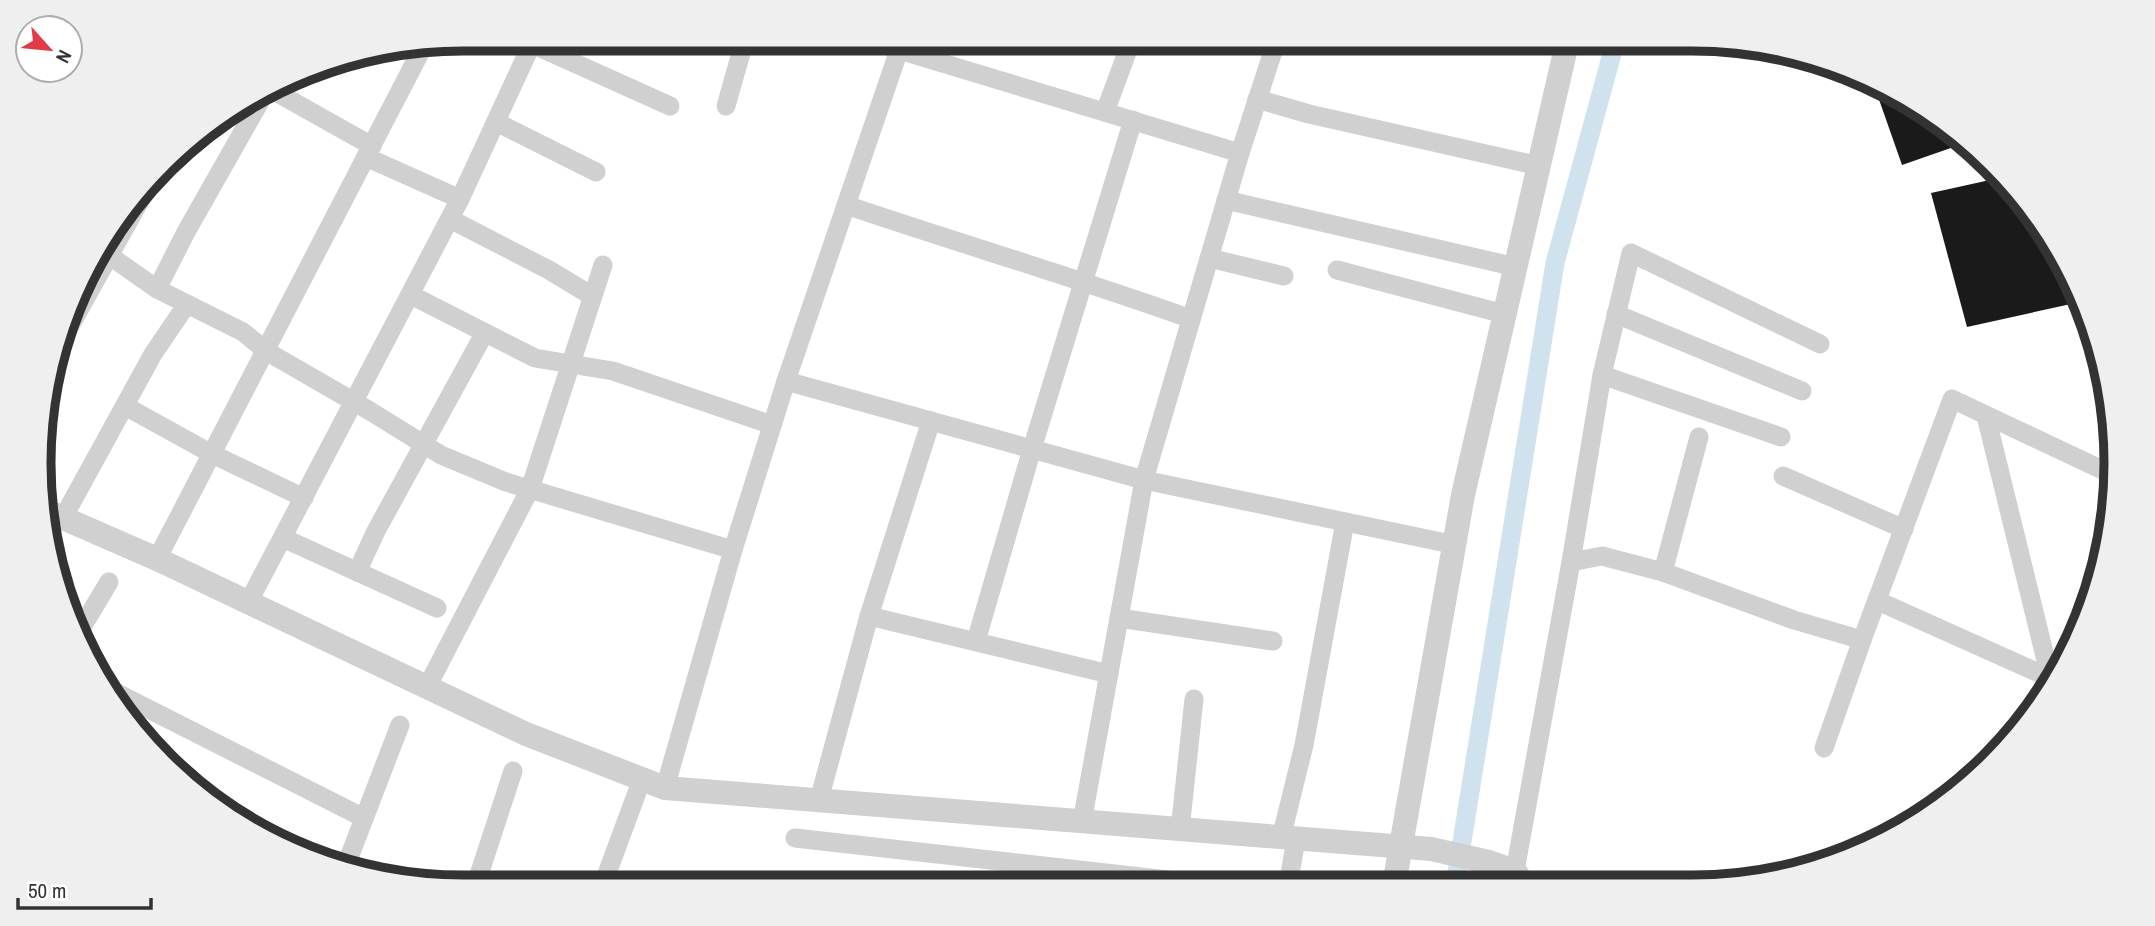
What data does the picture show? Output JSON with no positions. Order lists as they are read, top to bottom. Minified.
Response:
{"scale_bar":"50 m","north":"bottom right"}
